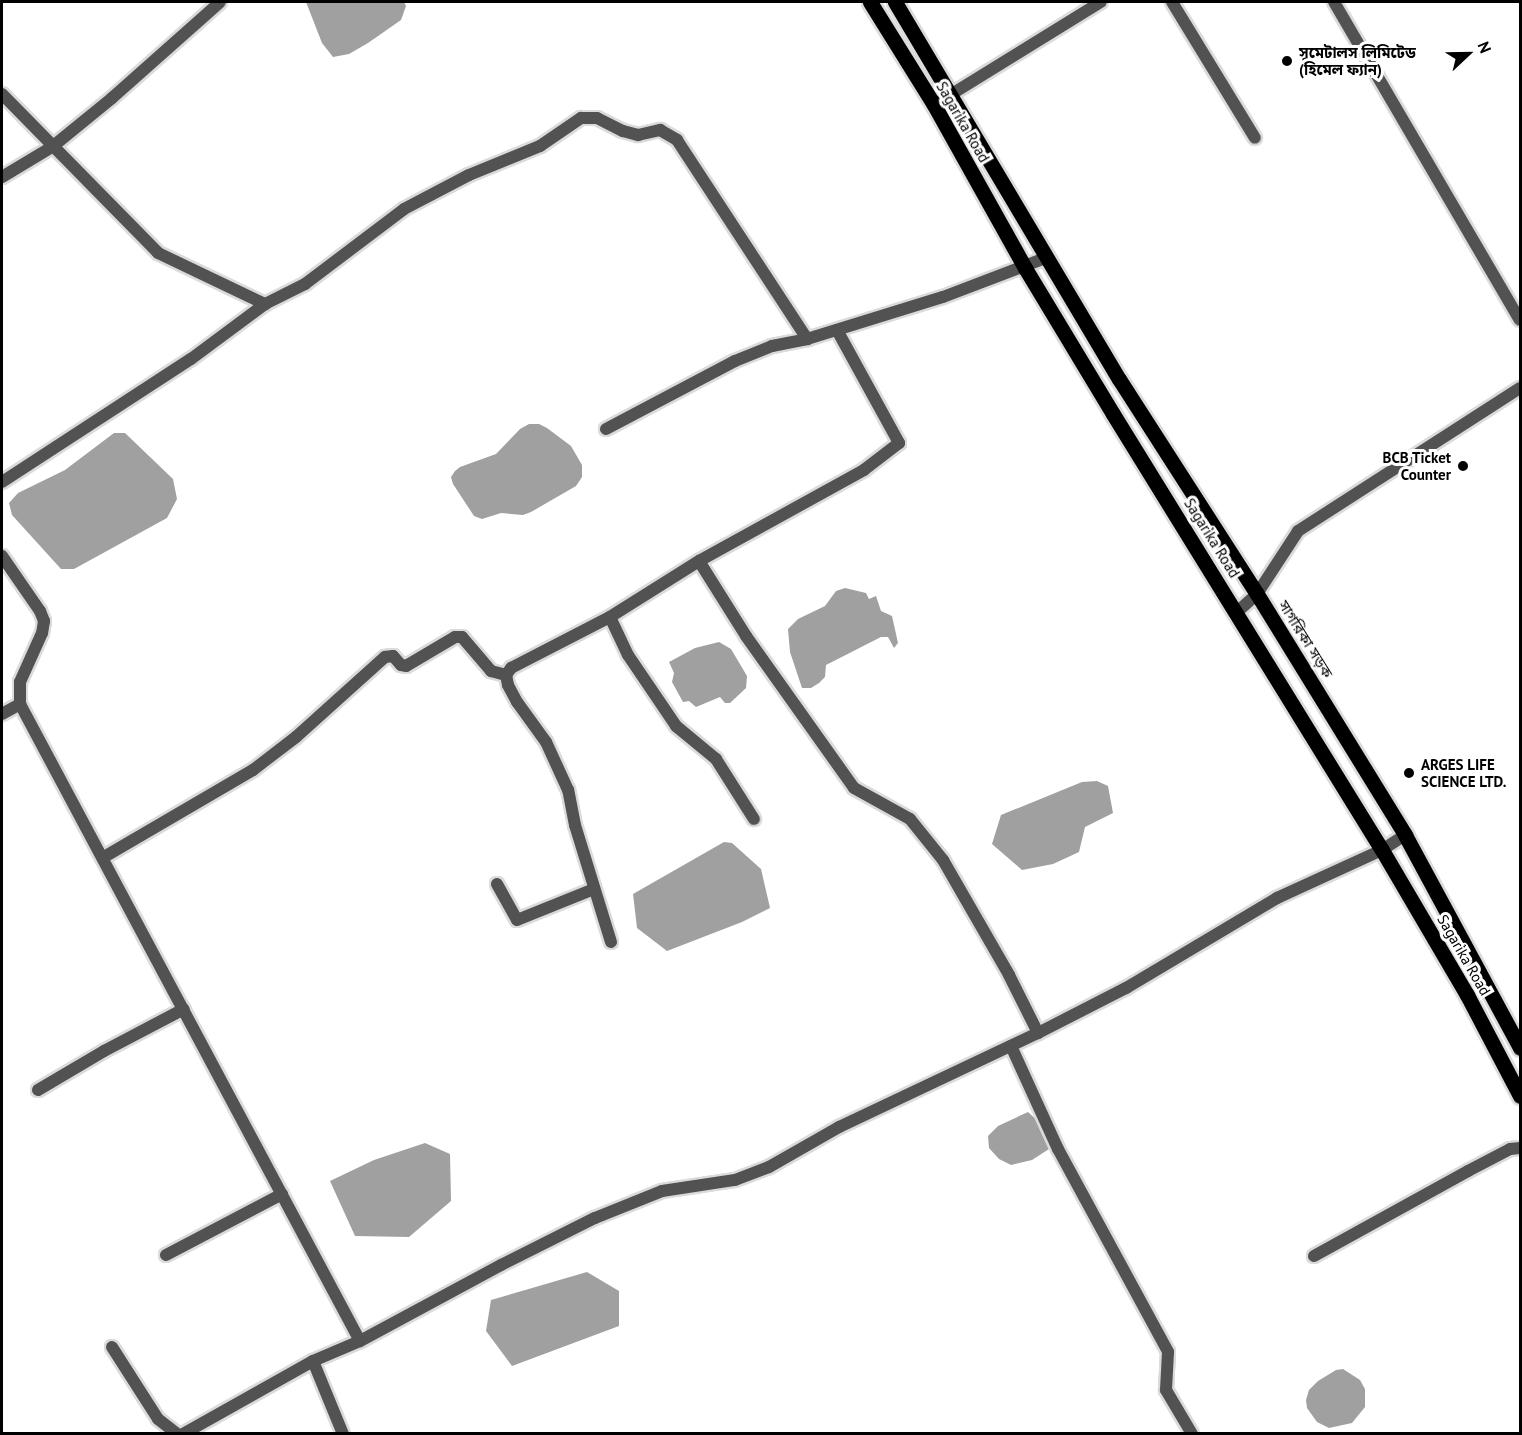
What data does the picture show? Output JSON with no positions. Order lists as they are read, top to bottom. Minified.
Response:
{"streets":{"main road":["Sagarika Road","সাগরিকা সড়ক"]},"crossings":[["Sagarika Road","সাগরিকা সড়ক"]],"places":["সুমেটালস লিমিটেড (হিমেল ফ্যান)","BCB Ticket Counter","ARGES LIFE SCIENCE LTD."],"north":"right"}
